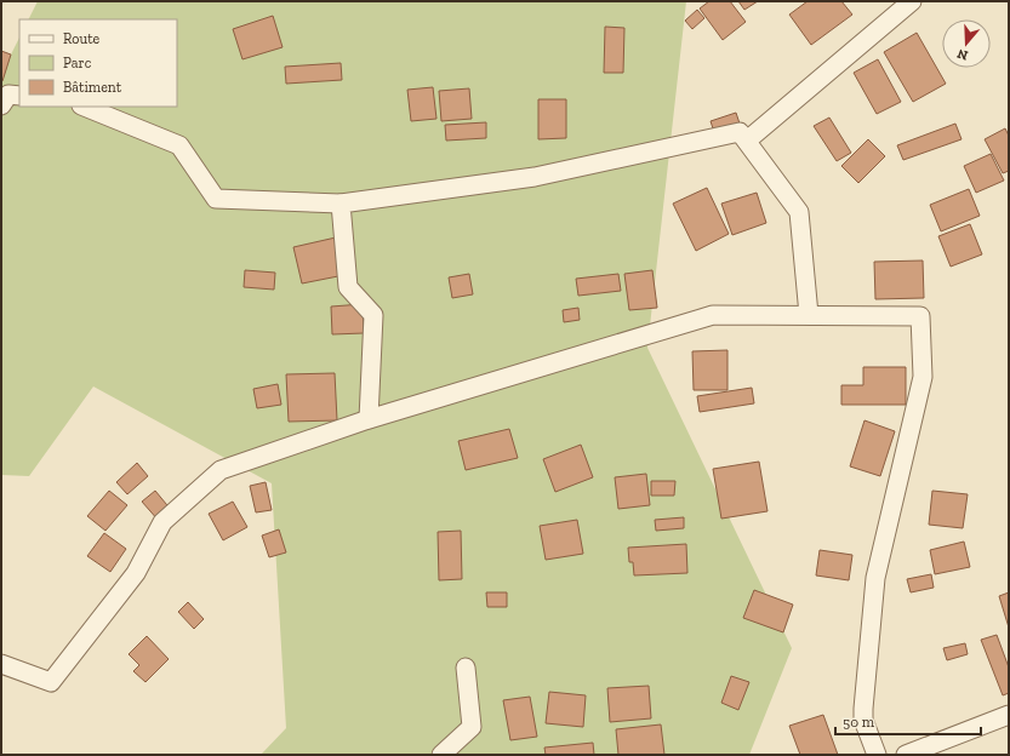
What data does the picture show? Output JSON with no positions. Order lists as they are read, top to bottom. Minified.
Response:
{"legend":["Route","Parc","Bâtiment"],"scale_bar":"50 m","north":"bottom"}
